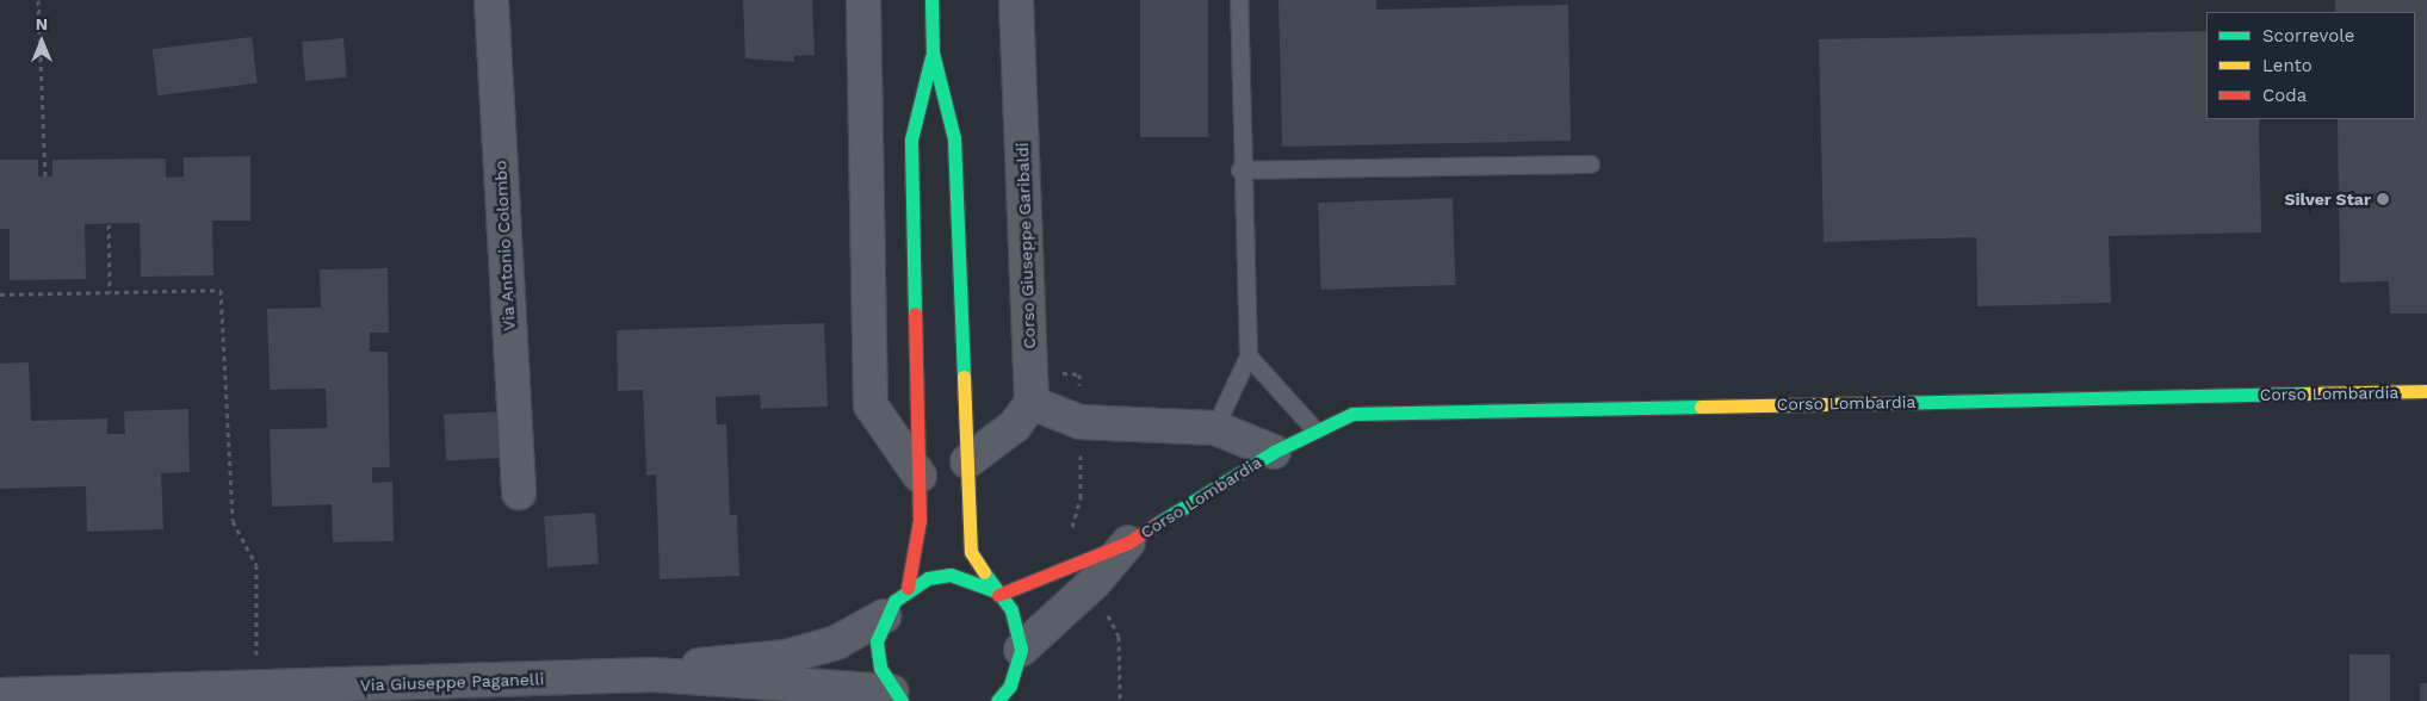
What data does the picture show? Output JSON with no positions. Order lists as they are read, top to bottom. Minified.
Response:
{"streets":{"street":["Via Antonio Colombo","Corso Giuseppe Garibaldi","Corso Lombardia","Via Giuseppe Paganelli"]},"crossings":[["Corso Giuseppe Garibaldi","Corso Lombardia"]],"places":["Silver Star"],"legend":["Scorrevole","Lento","Coda"],"north":"top"}
